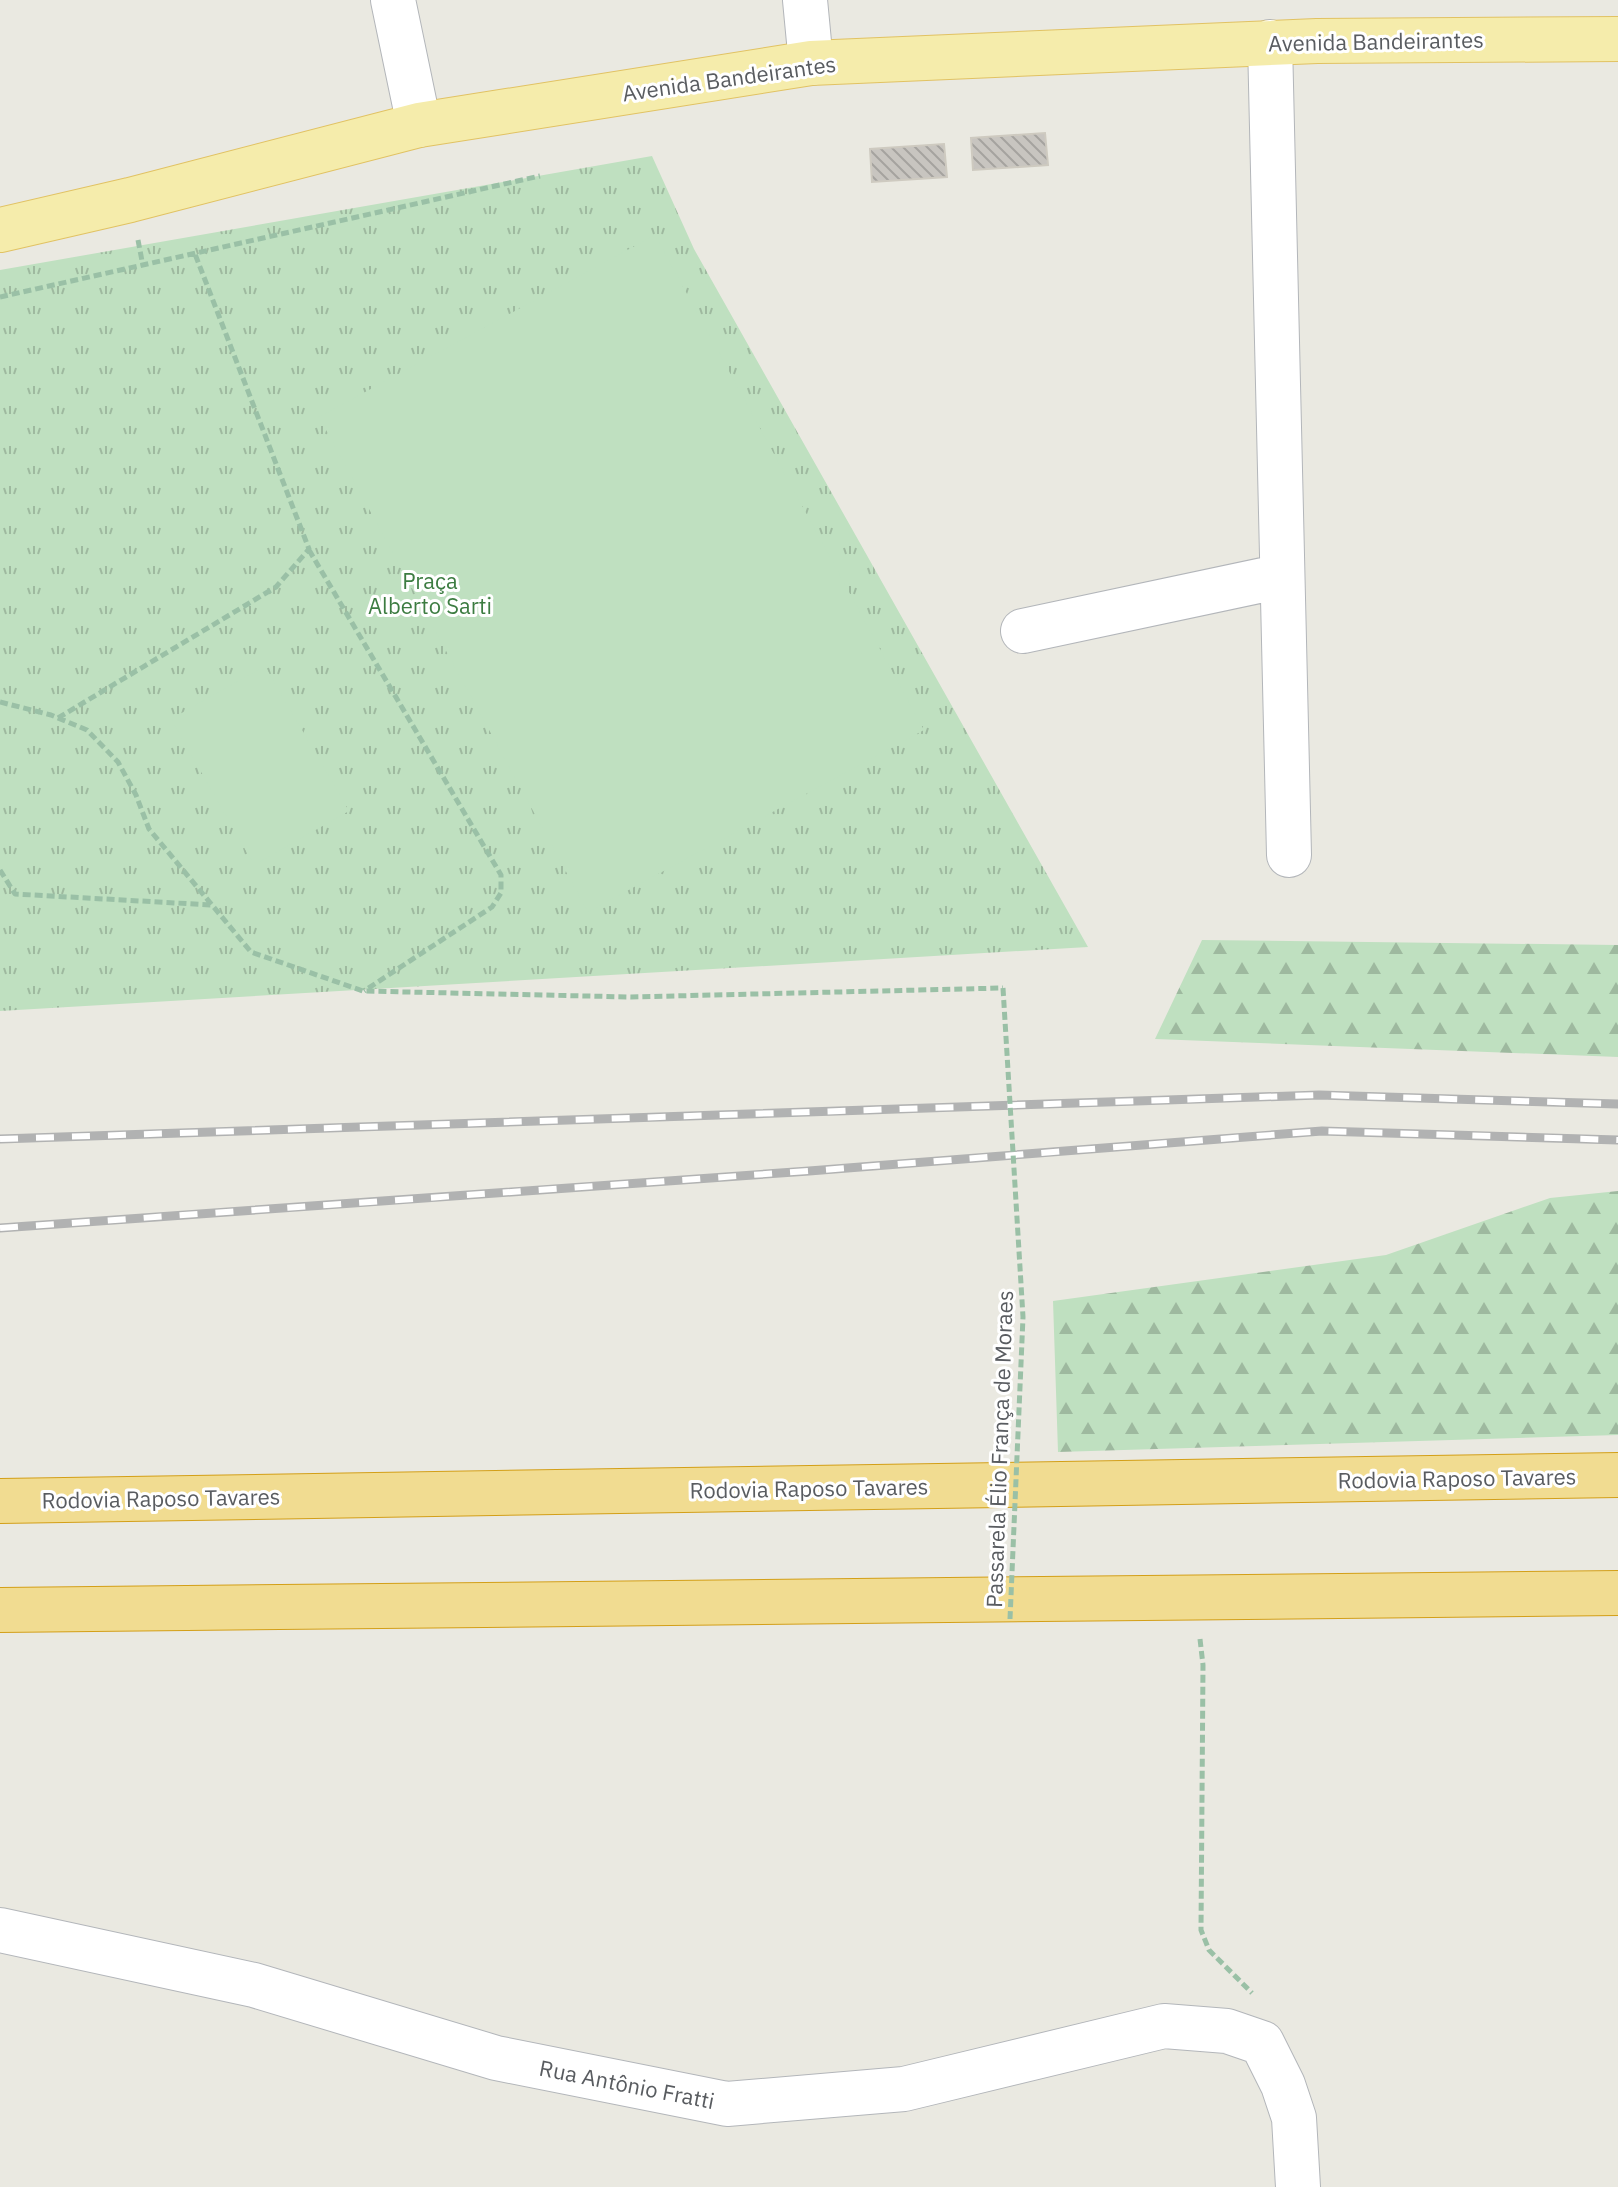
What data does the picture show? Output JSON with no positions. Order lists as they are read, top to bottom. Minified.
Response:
{"streets":{"highway":["Rodovia Raposo Tavares"],"main road":["Avenida Bandeirantes"],"street":["Rua Antônio Fratti"],"path":["Passarela Élio França de Moraes"]},"parks":["Praça Alberto Sarti"]}
